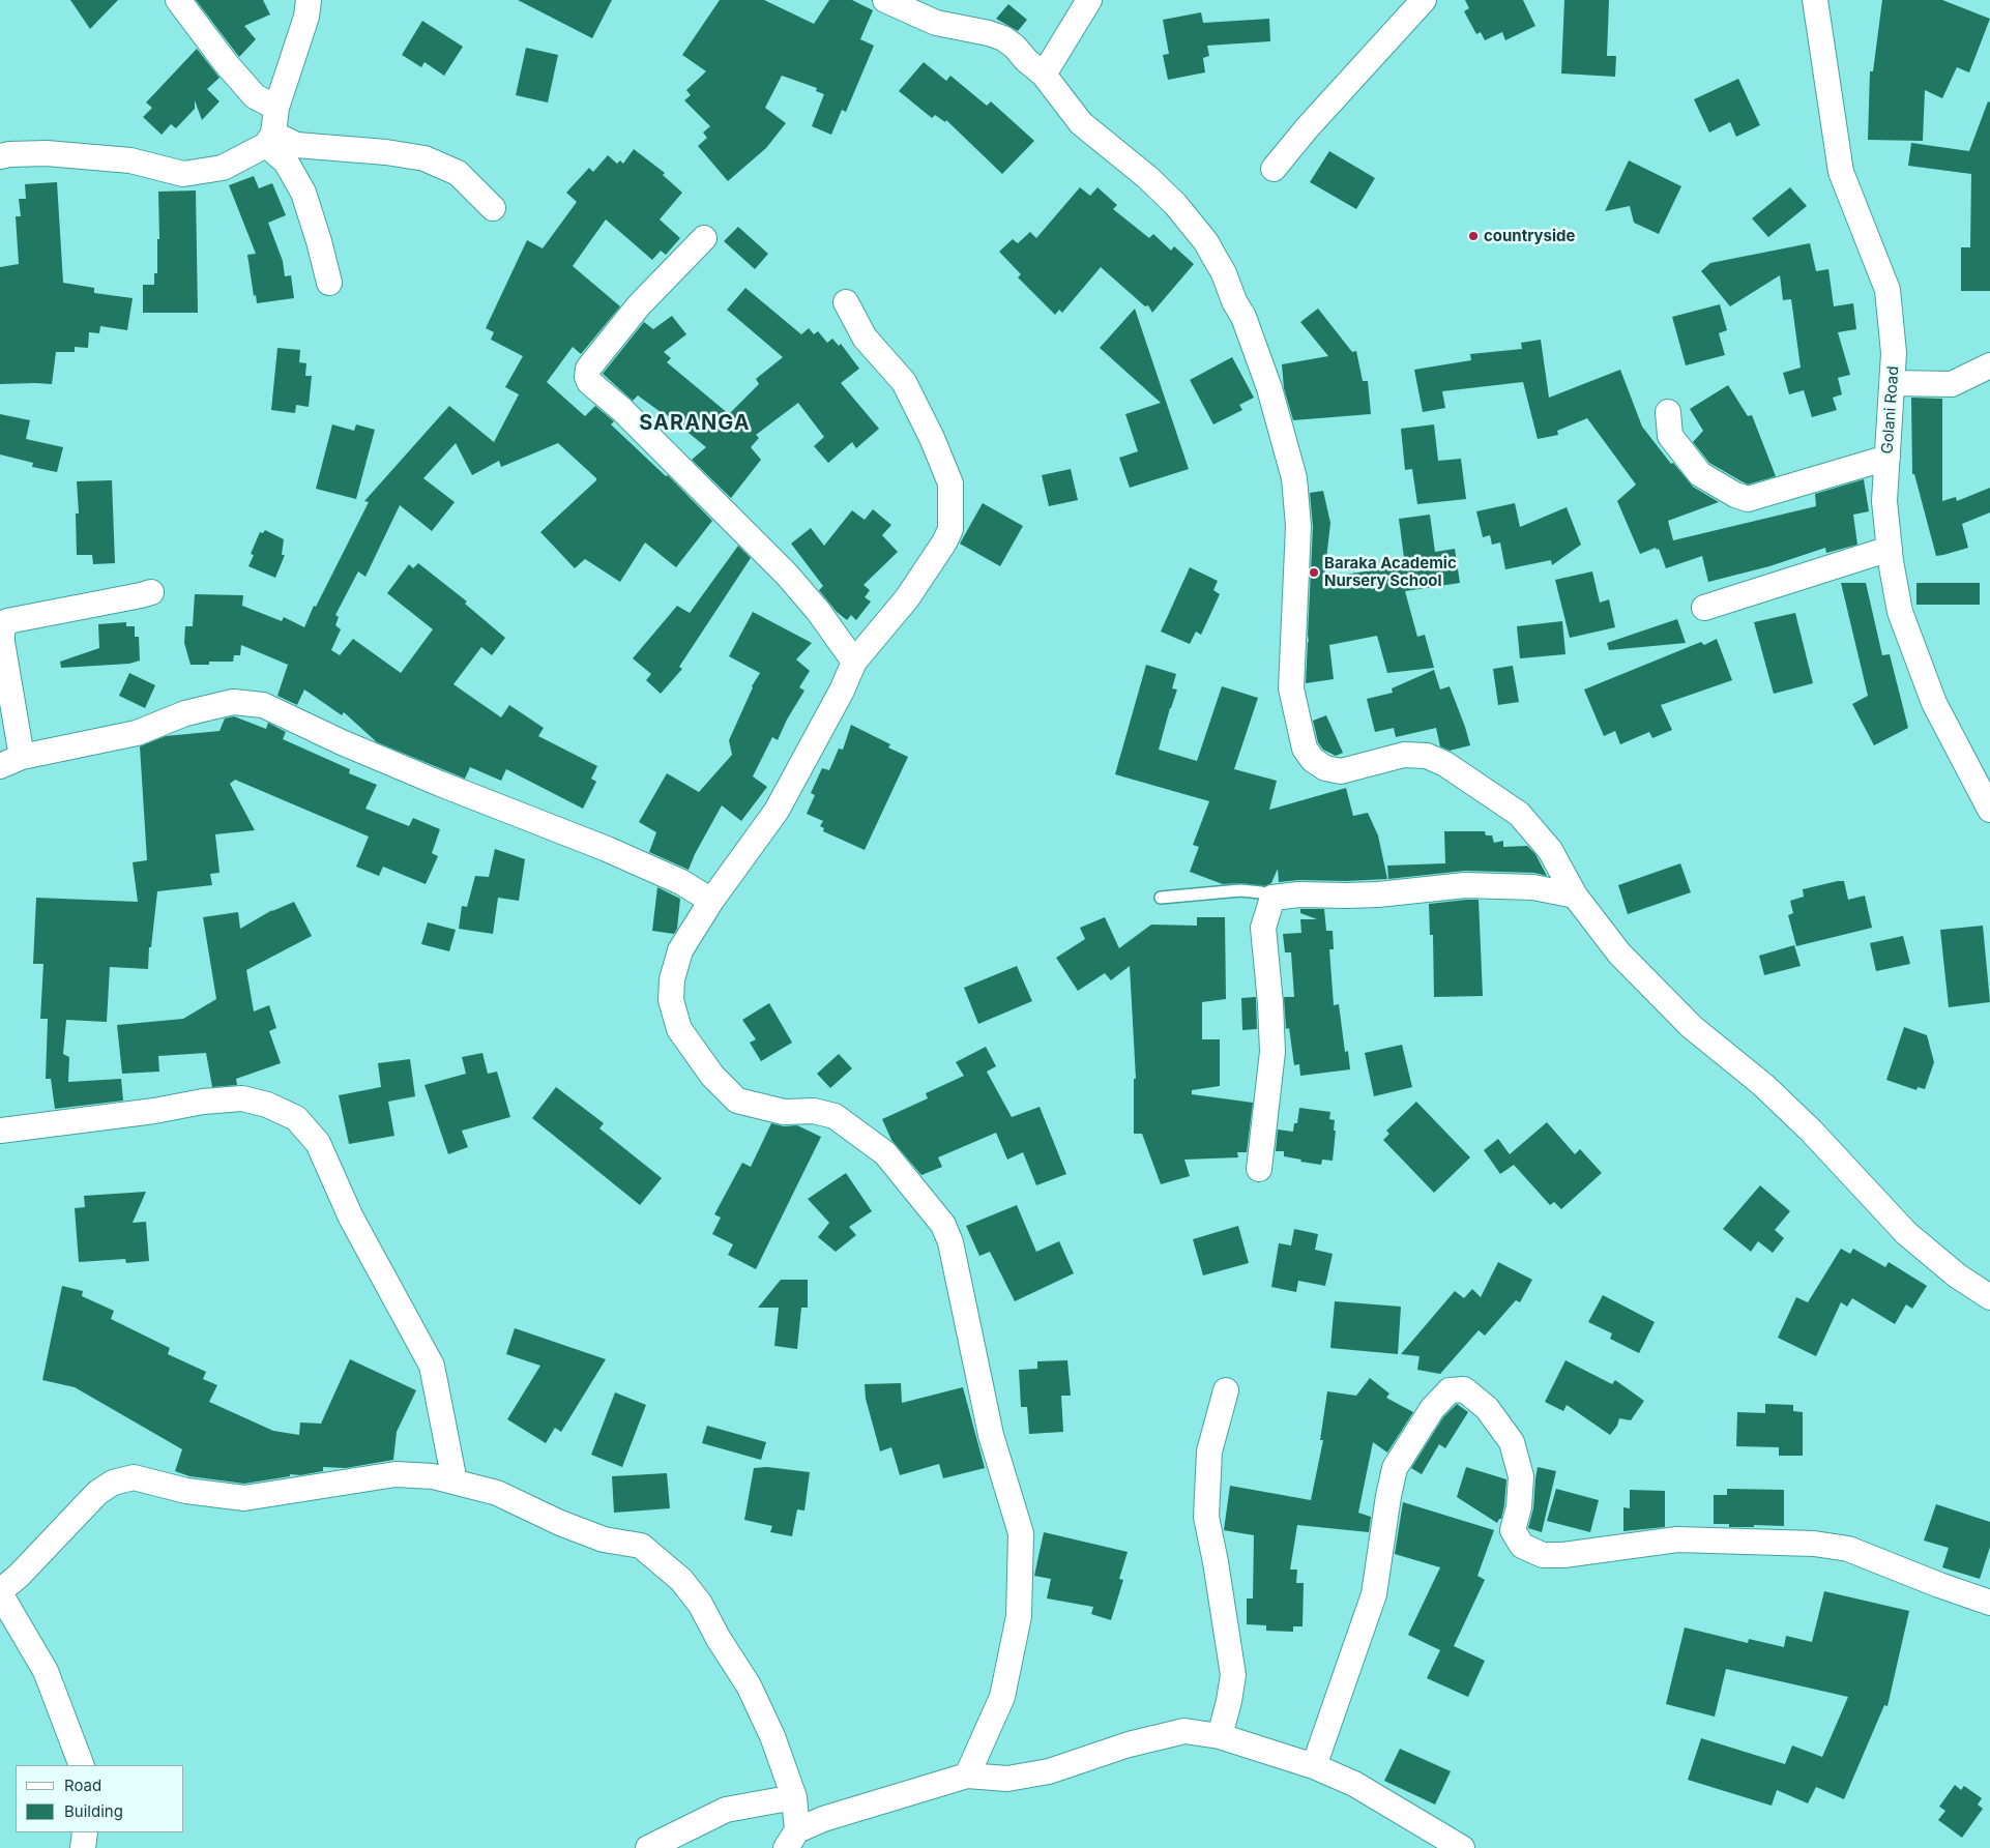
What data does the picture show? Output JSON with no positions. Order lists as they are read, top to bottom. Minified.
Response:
{"streets":{"street":["Golani Road"]},"districts":["SARANGA"],"places":["countryside","Baraka Academic Nursery School"],"legend":["Road","Building"]}
